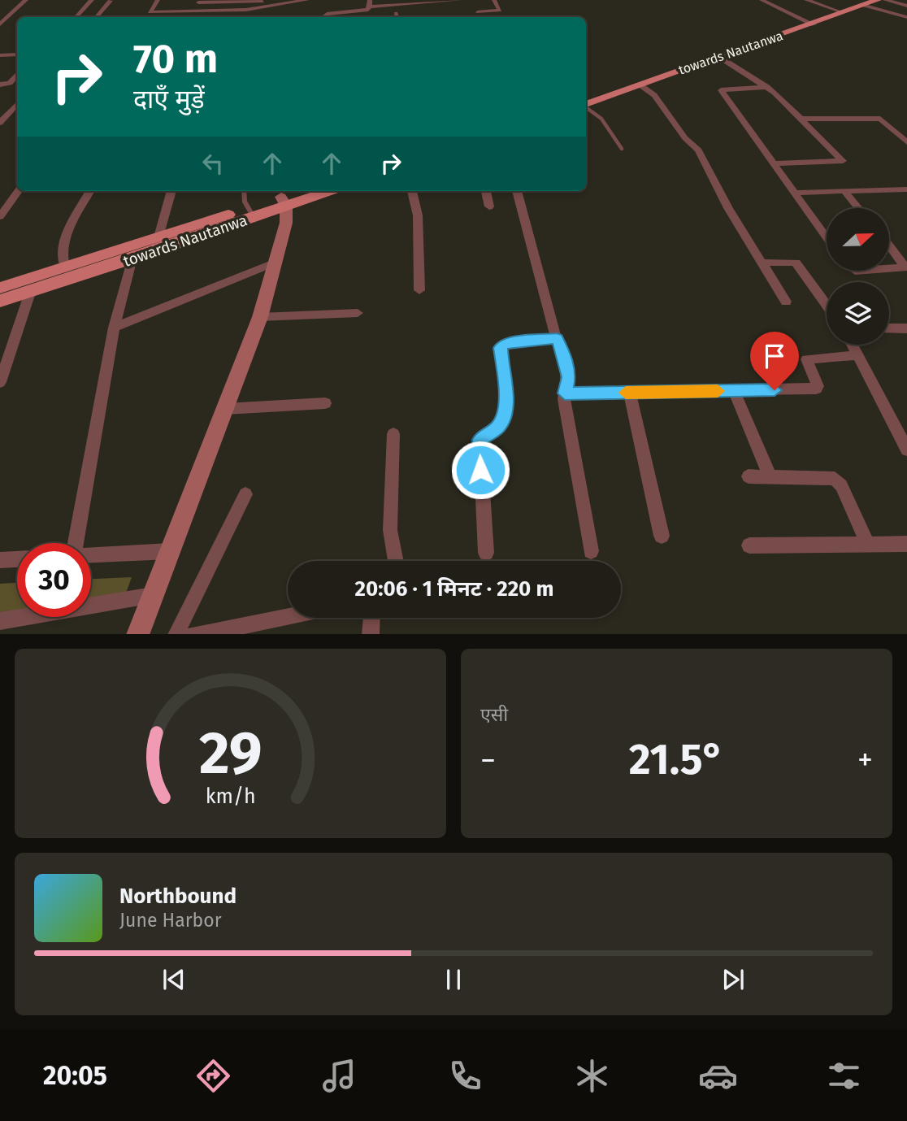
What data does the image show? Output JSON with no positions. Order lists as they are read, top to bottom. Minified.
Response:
{"streets":{"main road":["towards Nautanwa"]},"north":"right","page":{"turn":["70 m","दाएँ मुड़ें"],"limit":"30","trip":"20:06 · 1 मिनट · 220 m","tile":"एसी","heat":["−","21.5°","+"],"song":["Northbound","June Harbor"],"tabs":"20:05","gauge":["29","km/h"]}}
